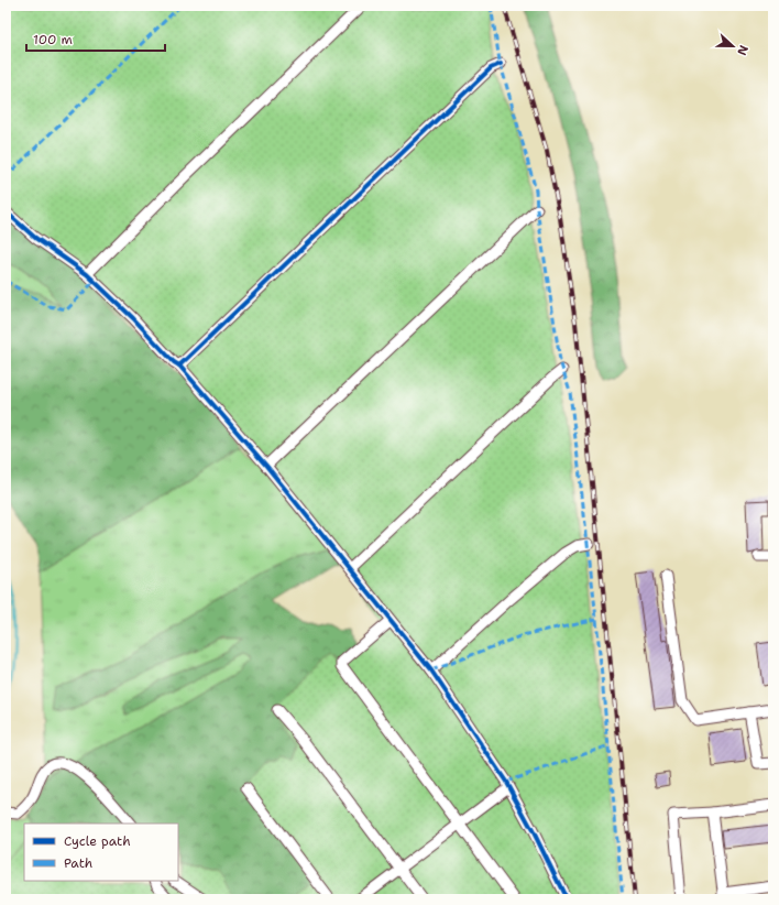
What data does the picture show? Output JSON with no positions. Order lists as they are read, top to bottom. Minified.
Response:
{"legend":["Cycle path","Path"],"scale_bar":"100 m","north":"right"}
